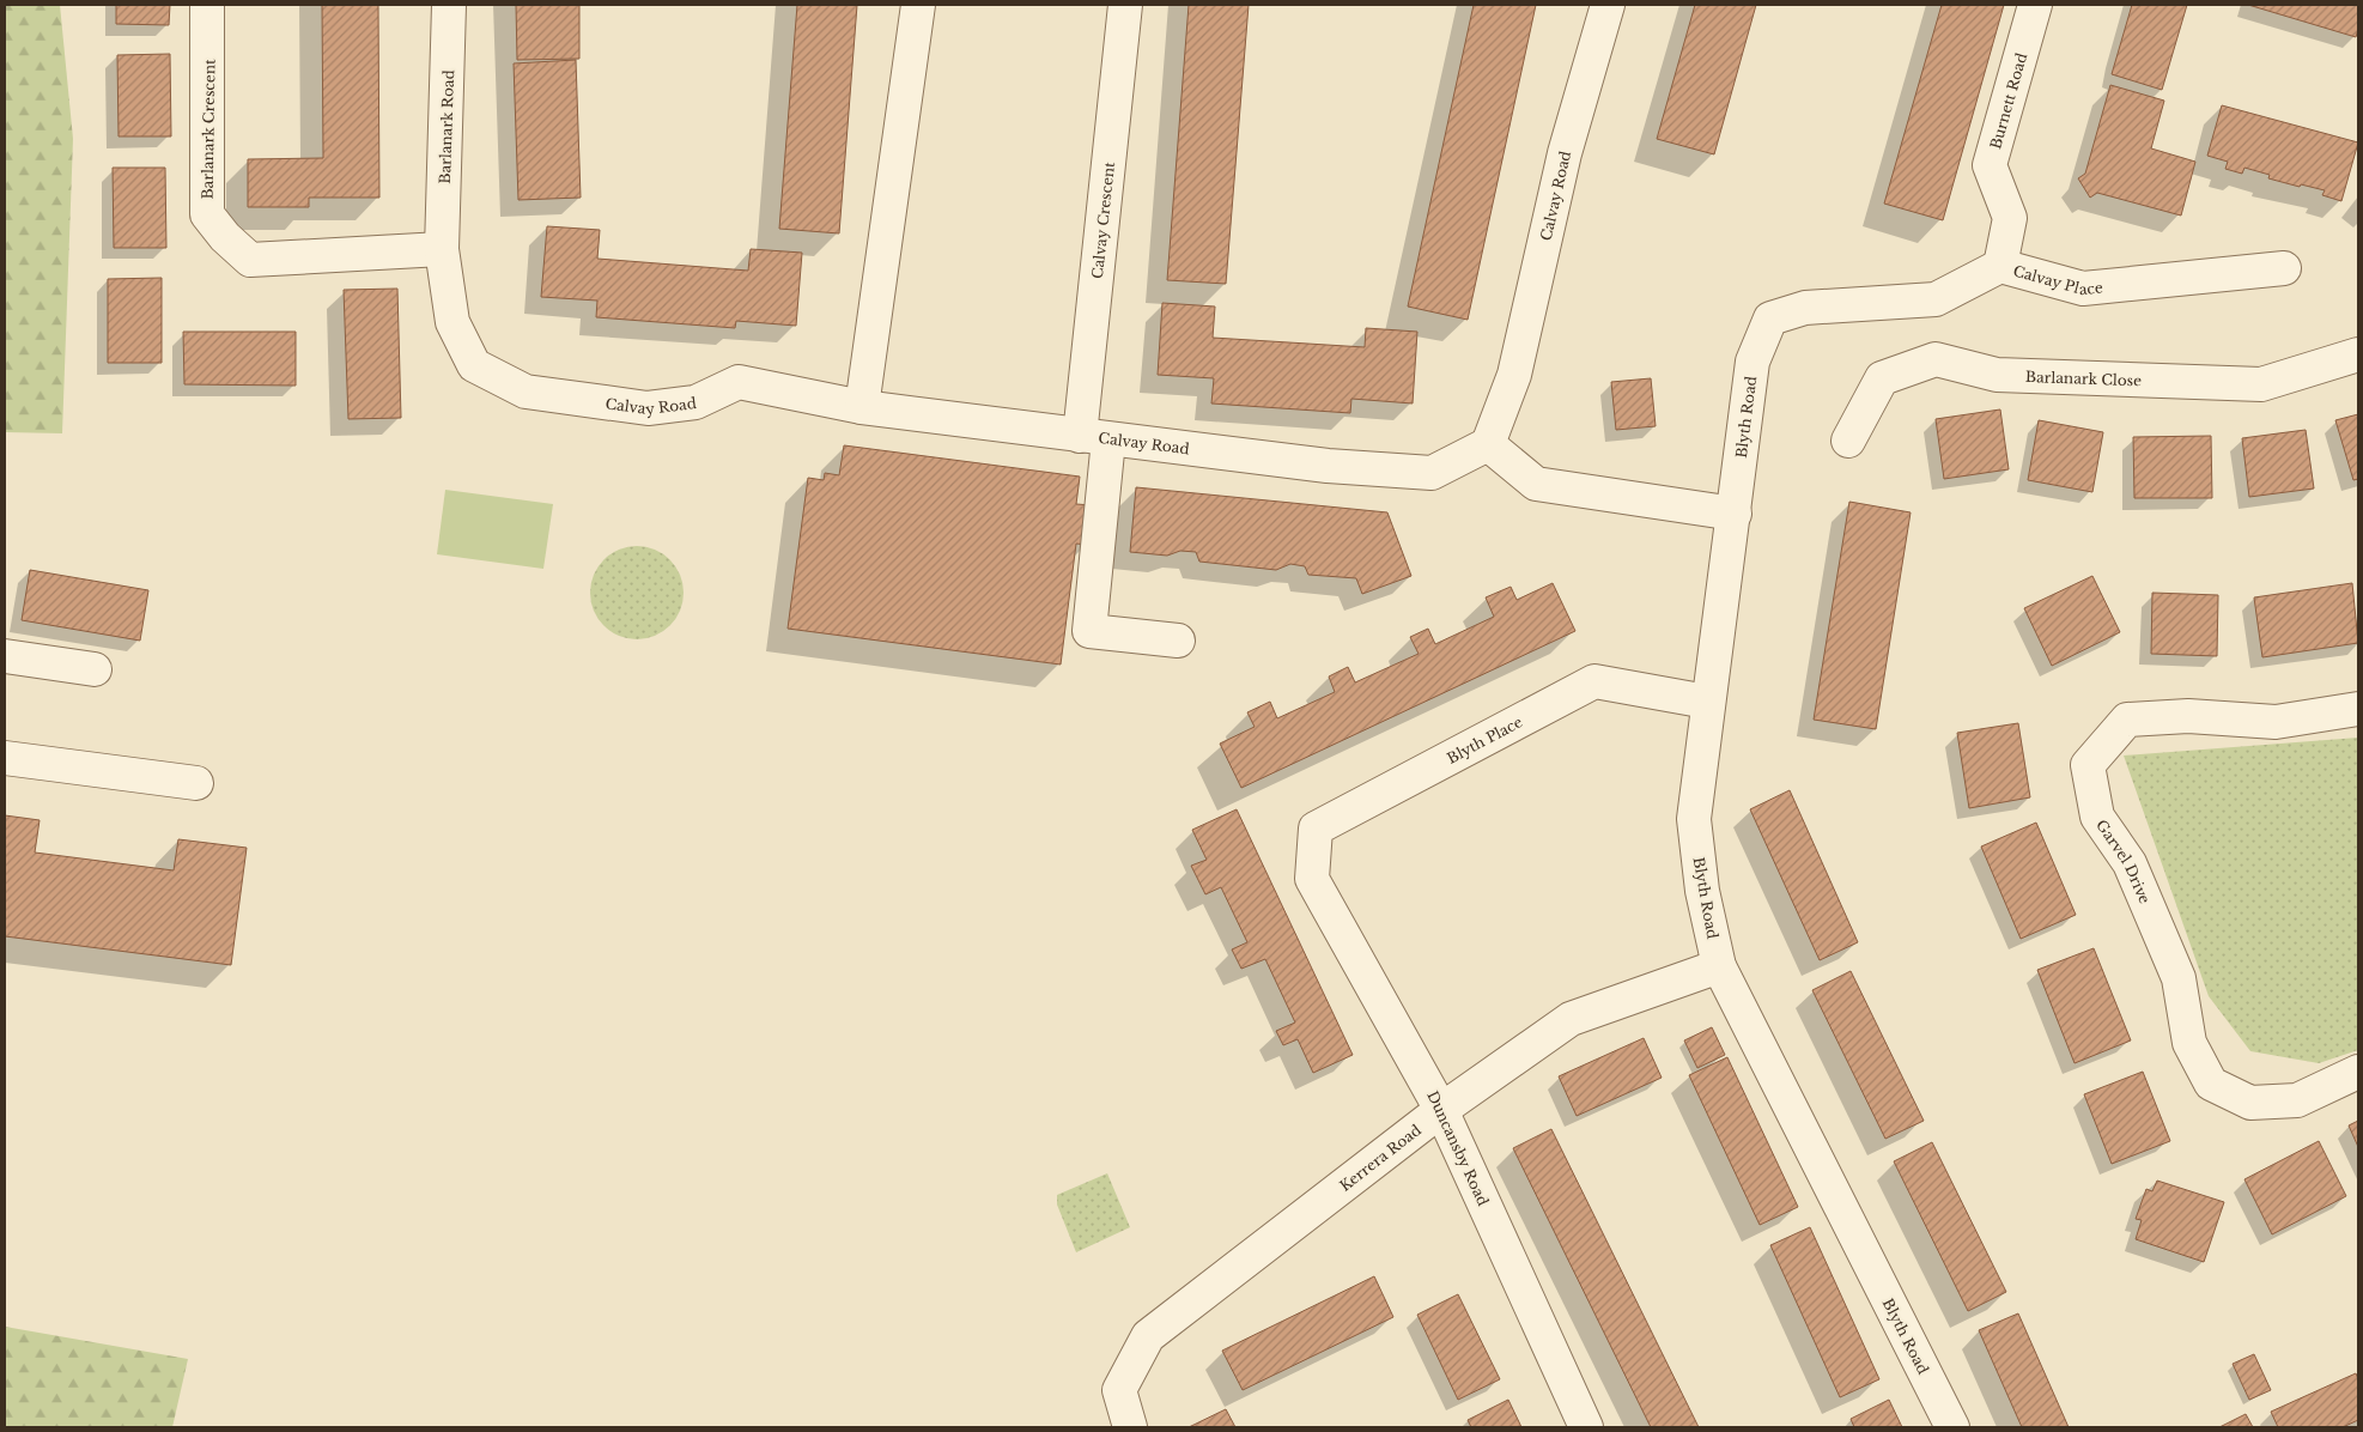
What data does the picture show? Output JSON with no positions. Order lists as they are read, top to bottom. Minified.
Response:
{"streets":{"street":["Burnett Road","Barlanark Road","Barlanark Crescent","Calvay Road","Calvay Crescent","Calvay Place","Barlanark Close","Blyth Road","Blyth Place","Garvel Drive","Duncansby Road","Kerrera Road"]},"crossings":[["Burnett Road","Calvay Place"],["Barlanark Road","Barlanark Crescent"],["Barlanark Road","Calvay Road"],["Barlanark Crescent","Calvay Road"],["Calvay Road","Calvay Crescent"],["Calvay Place","Blyth Road"],["Blyth Road","Blyth Place"],["Blyth Road","Kerrera Road"],["Blyth Place","Duncansby Road"],["Duncansby Road","Kerrera Road"]]}
